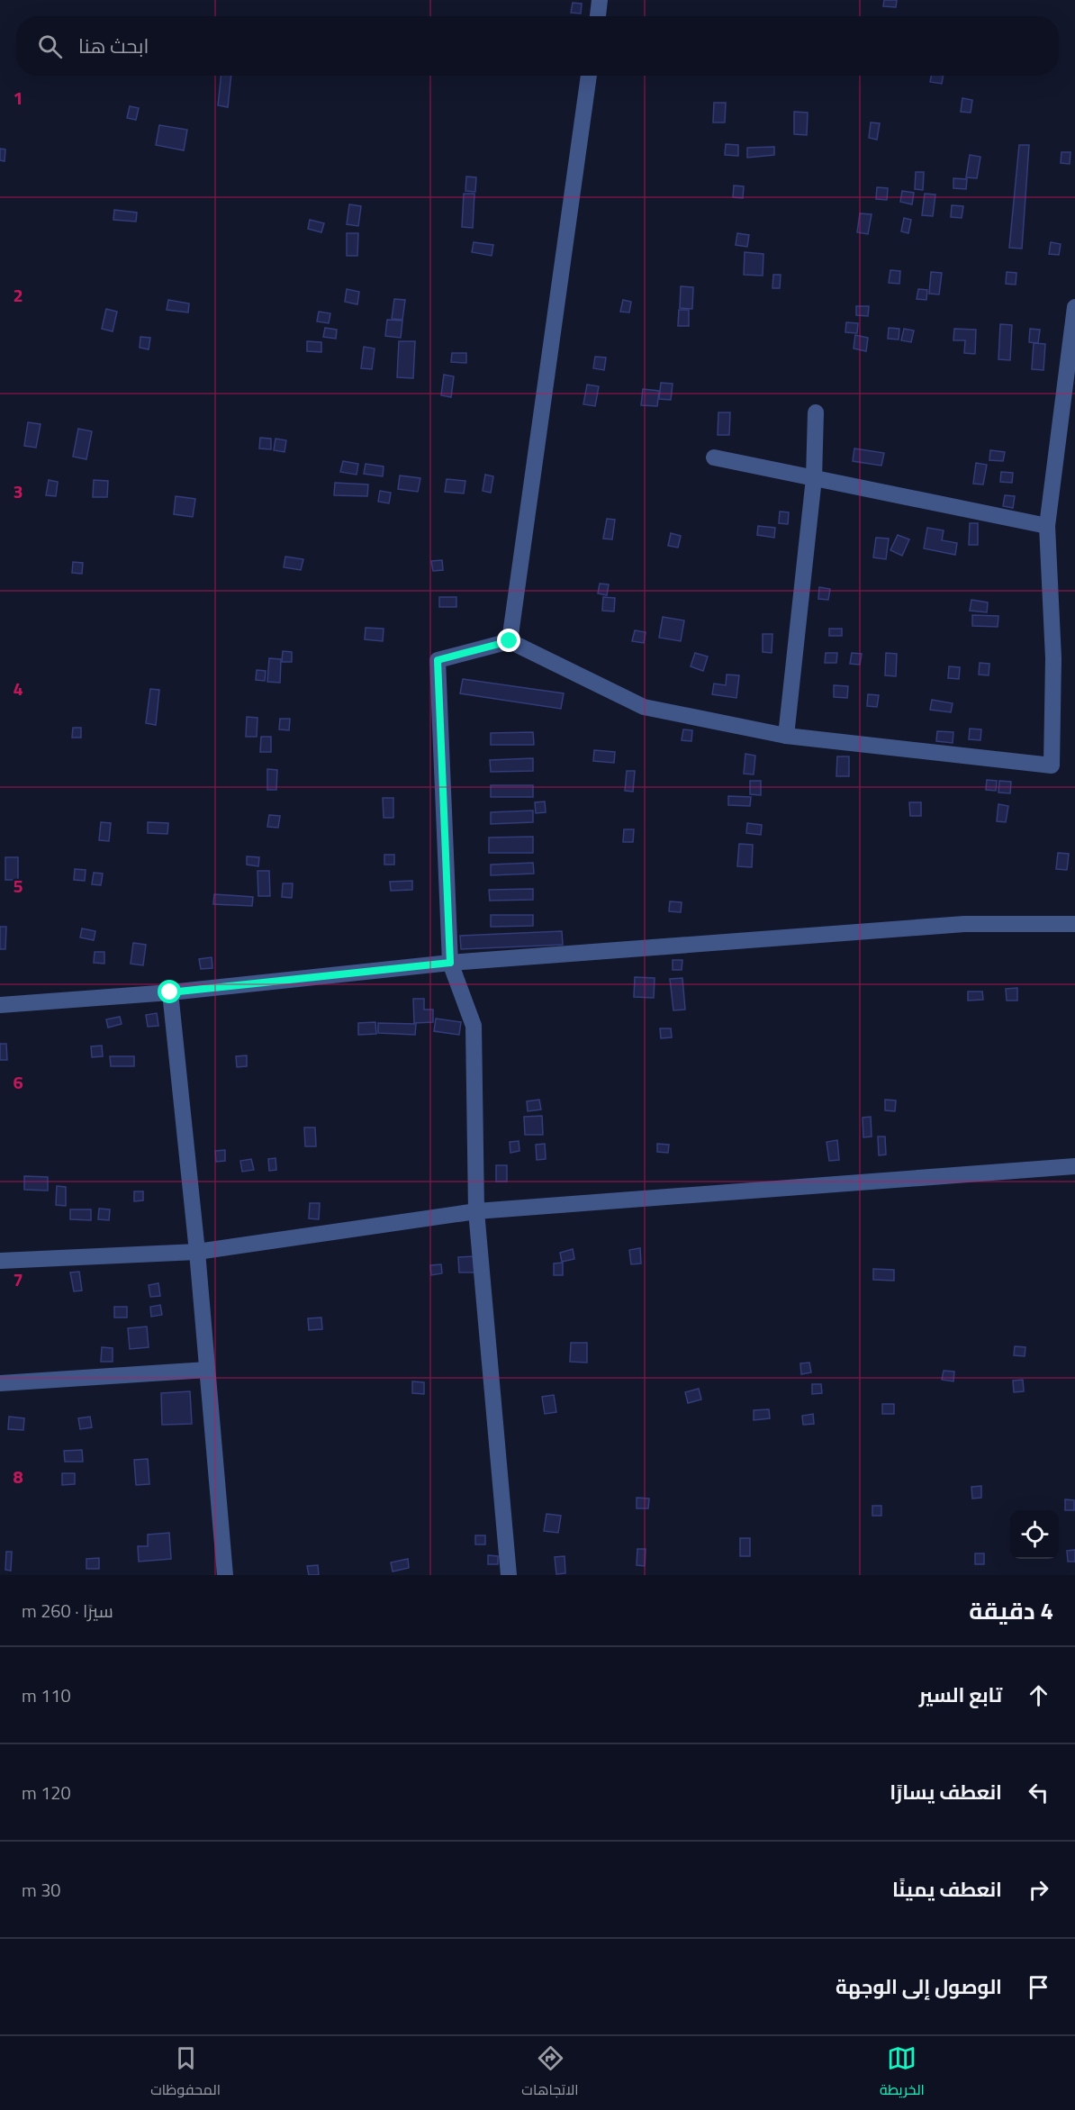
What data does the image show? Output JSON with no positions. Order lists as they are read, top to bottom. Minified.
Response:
{"page":{"search":"ابحث هنا","heading":["4 دقيقة","سيرًا · 260 m"],"list":[["تابع السير","110 m"],["انعطف يسارًا","120 m"],["انعطف يمينًا","30 m"],"الوصول إلى الوجهة"],"nav":["الخريطة","الاتجاهات","المحفوظات"]},"grid":{"rows":["1","2","3","4","5","6","7","8"]}}
